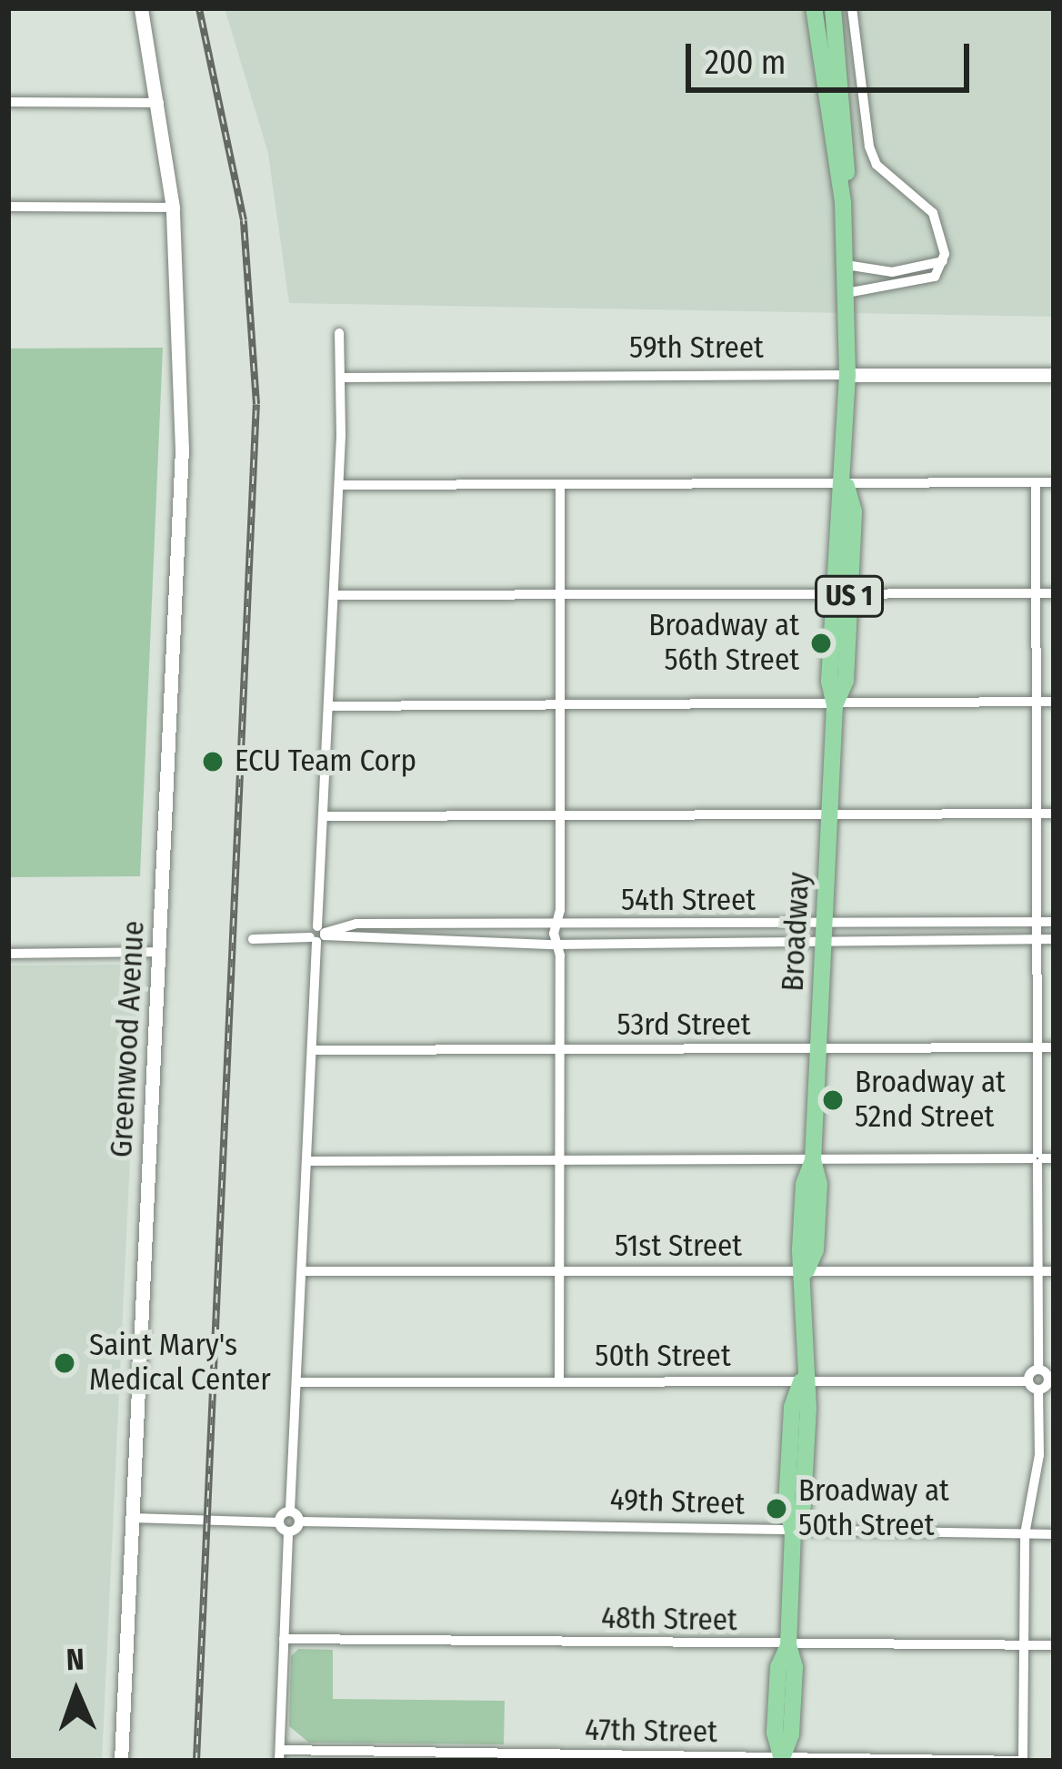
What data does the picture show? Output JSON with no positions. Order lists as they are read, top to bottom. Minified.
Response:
{"streets":{"main road":["59th Street","US 1","Broadway","Greenwood Avenue"],"street":["54th Street","53rd Street","51st Street","50th Street","49th Street","48th Street","47th Street"]},"crossings":[["59th Street","Broadway"],["54th Street","Broadway"],["Broadway","53rd Street"],["Broadway","51st Street"],["Broadway","50th Street"],["Broadway","49th Street"],["Broadway","48th Street"],["Broadway","47th Street"]],"places":["Broadway at 56th Street","ECU Team Corp","Broadway at 52nd Street","Saint Mary's Medical Center","Broadway at 50th Street"],"scale_bar":"200 m","north":"top"}
